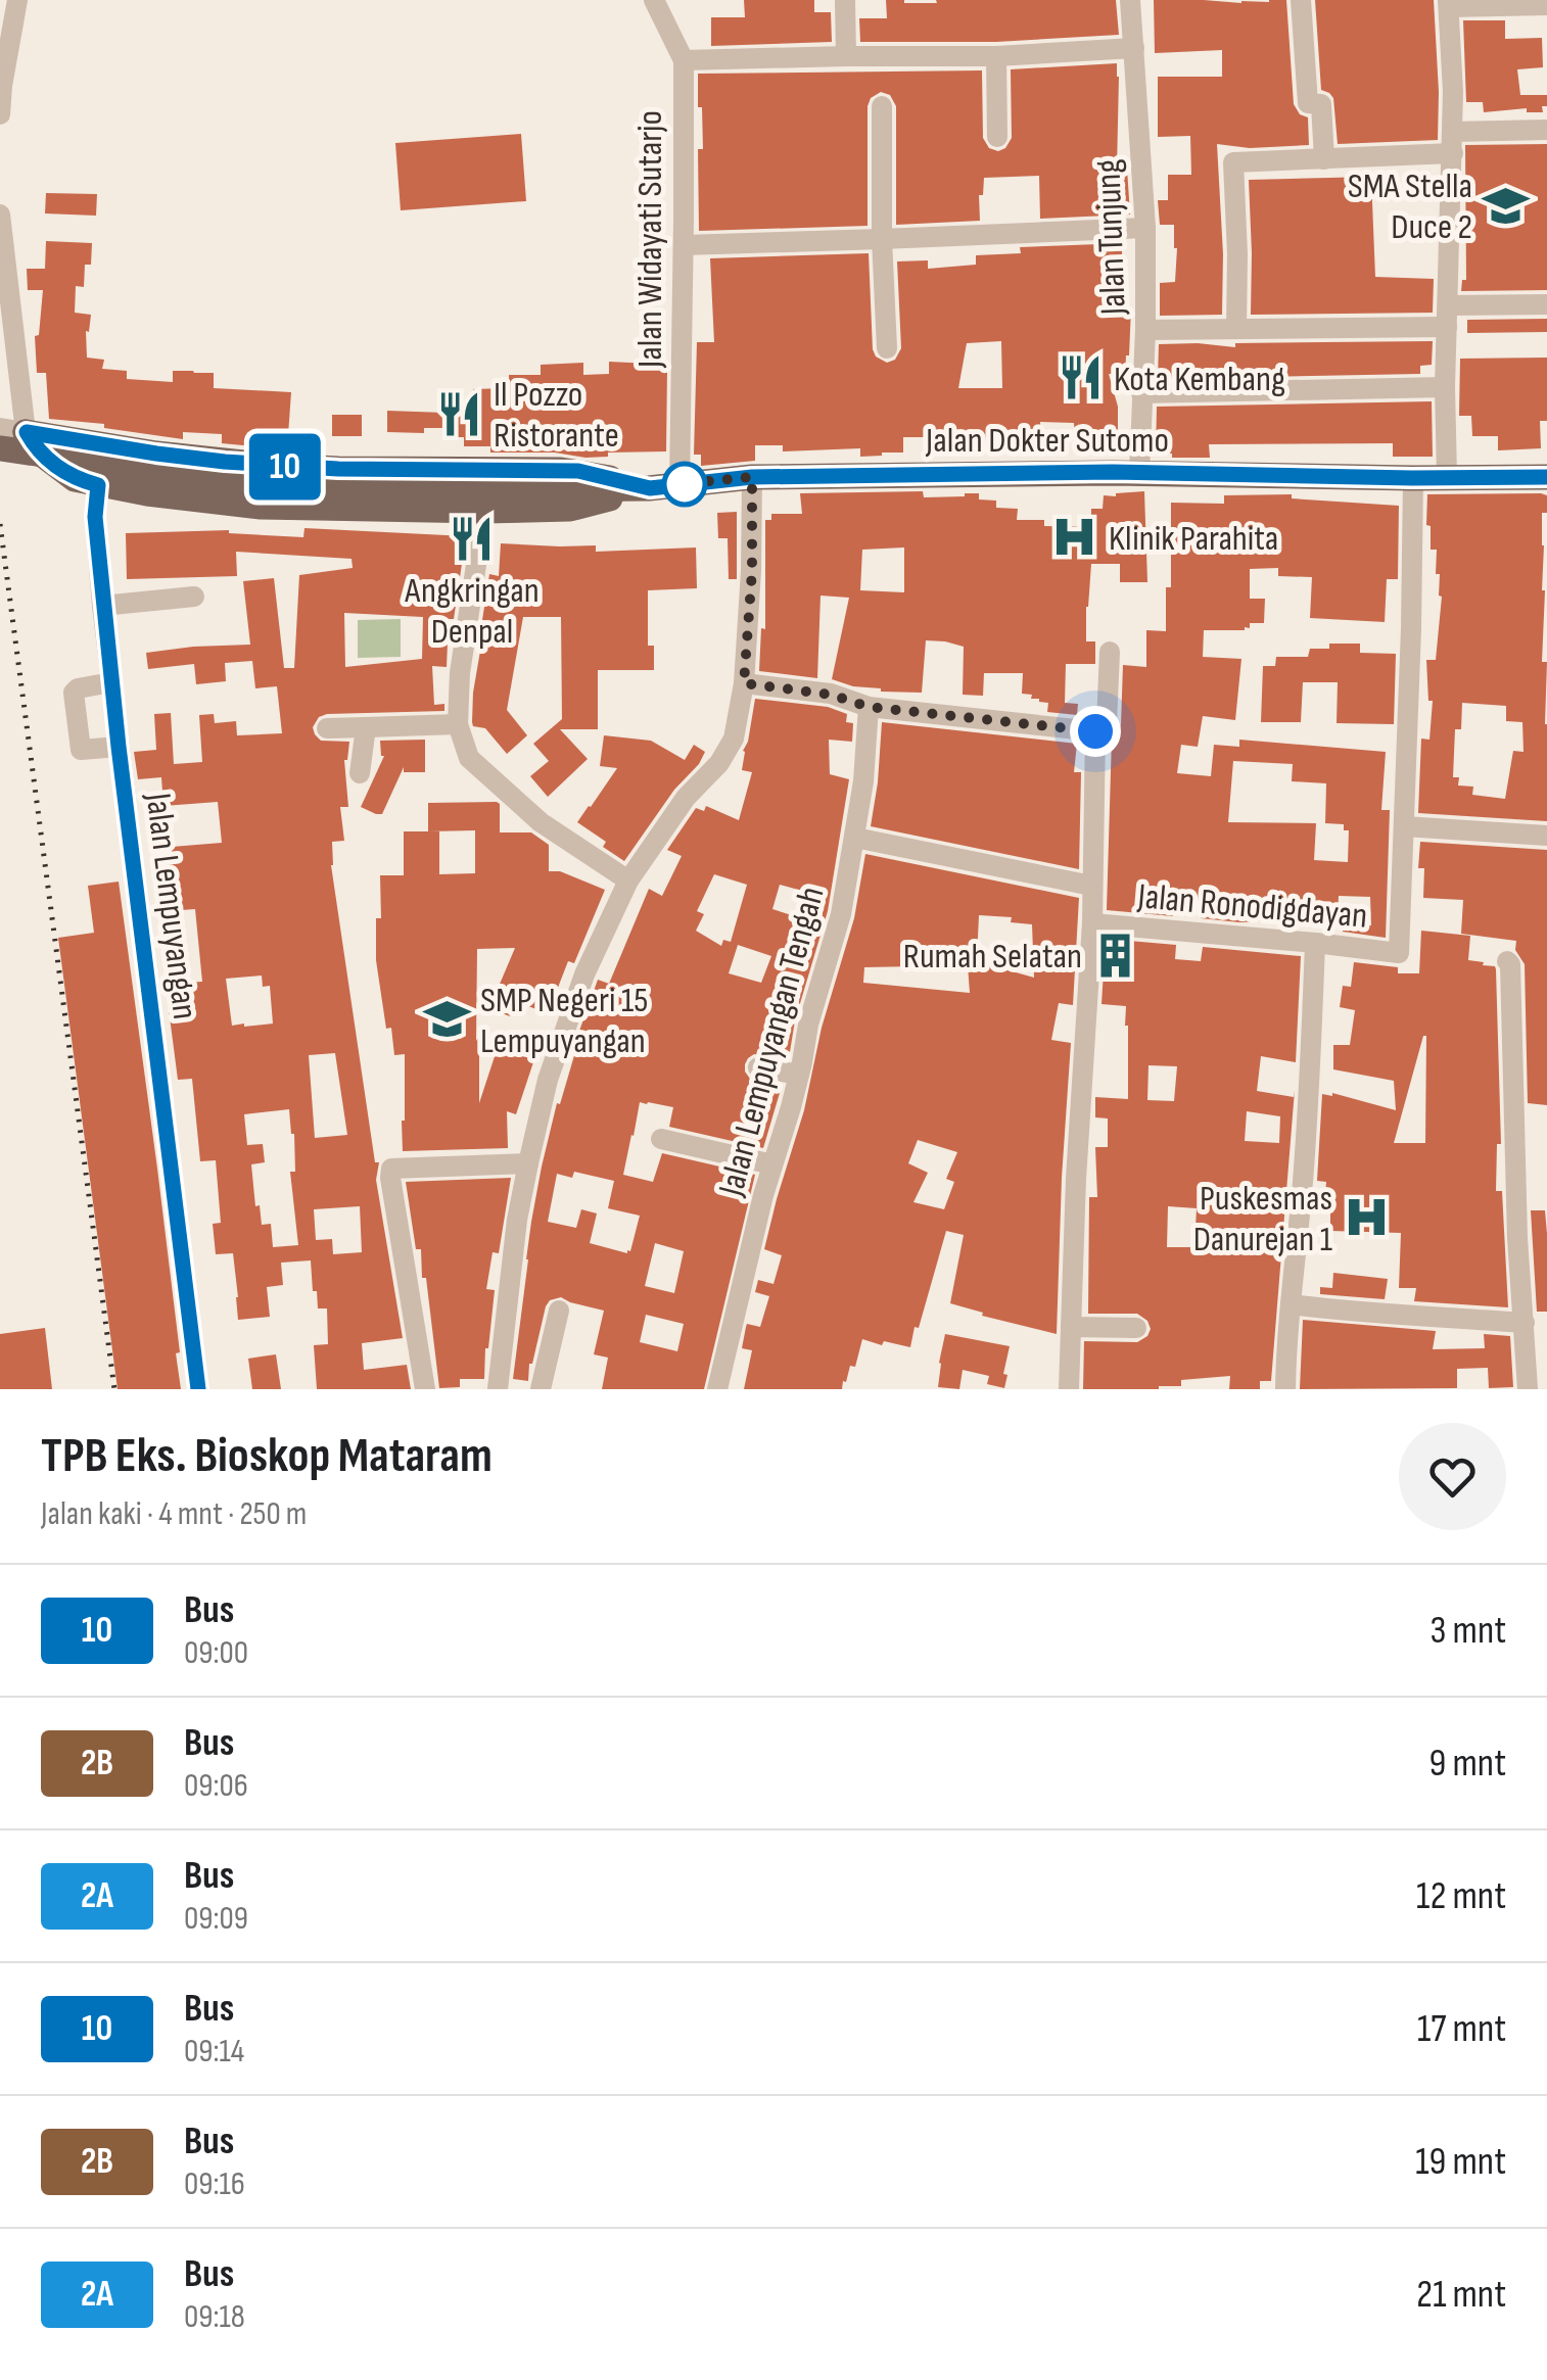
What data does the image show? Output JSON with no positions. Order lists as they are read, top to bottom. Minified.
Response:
{"streets":{"main road":["Jalan Dokter Sutomo"],"street":["Jalan Tunjung","Jalan Widayati Sutarjo","Jalan Ronodigdayan","Jalan Lempuyangan","Jalan Lempuyangan Tengah"]},"crossings":[["Jalan Tunjung","Jalan Dokter Sutomo"],["Jalan Widayati Sutarjo","Jalan Dokter Sutomo"],["Jalan Dokter Sutomo","Jalan Ronodigdayan"],["Jalan Dokter Sutomo","Jalan Lempuyangan"]],"places":{"school or university":["SMA Stella Duce 2","SMP Negeri 15 Lempuyangan"],"restaurant":["Kota Kembang","Il Pozzo Ristorante","Angkringan Denpal"],"hospital":["Klinik Parahita","Puskesmas Danurejan 1"],"building":["Rumah Selatan"]},"lines":["bus line 10"],"page":{"on_map":"10","heading":["TPB Eks. Bioskop Mataram","Jalan kaki · 4 mnt · 250 m"],"list":[{"mark":"10","name":"Bus","note":"09:00","value":"3 mnt"},{"mark":"2B","name":"Bus","note":"09:06","value":"9 mnt"},{"mark":"2A","name":"Bus","note":"09:09","value":"12 mnt"},{"mark":"10","name":"Bus","note":"09:14","value":"17 mnt"},{"mark":"2B","name":"Bus","note":"09:16","value":"19 mnt"},{"mark":"2A","name":"Bus","note":"09:18","value":"21 mnt"}]}}
